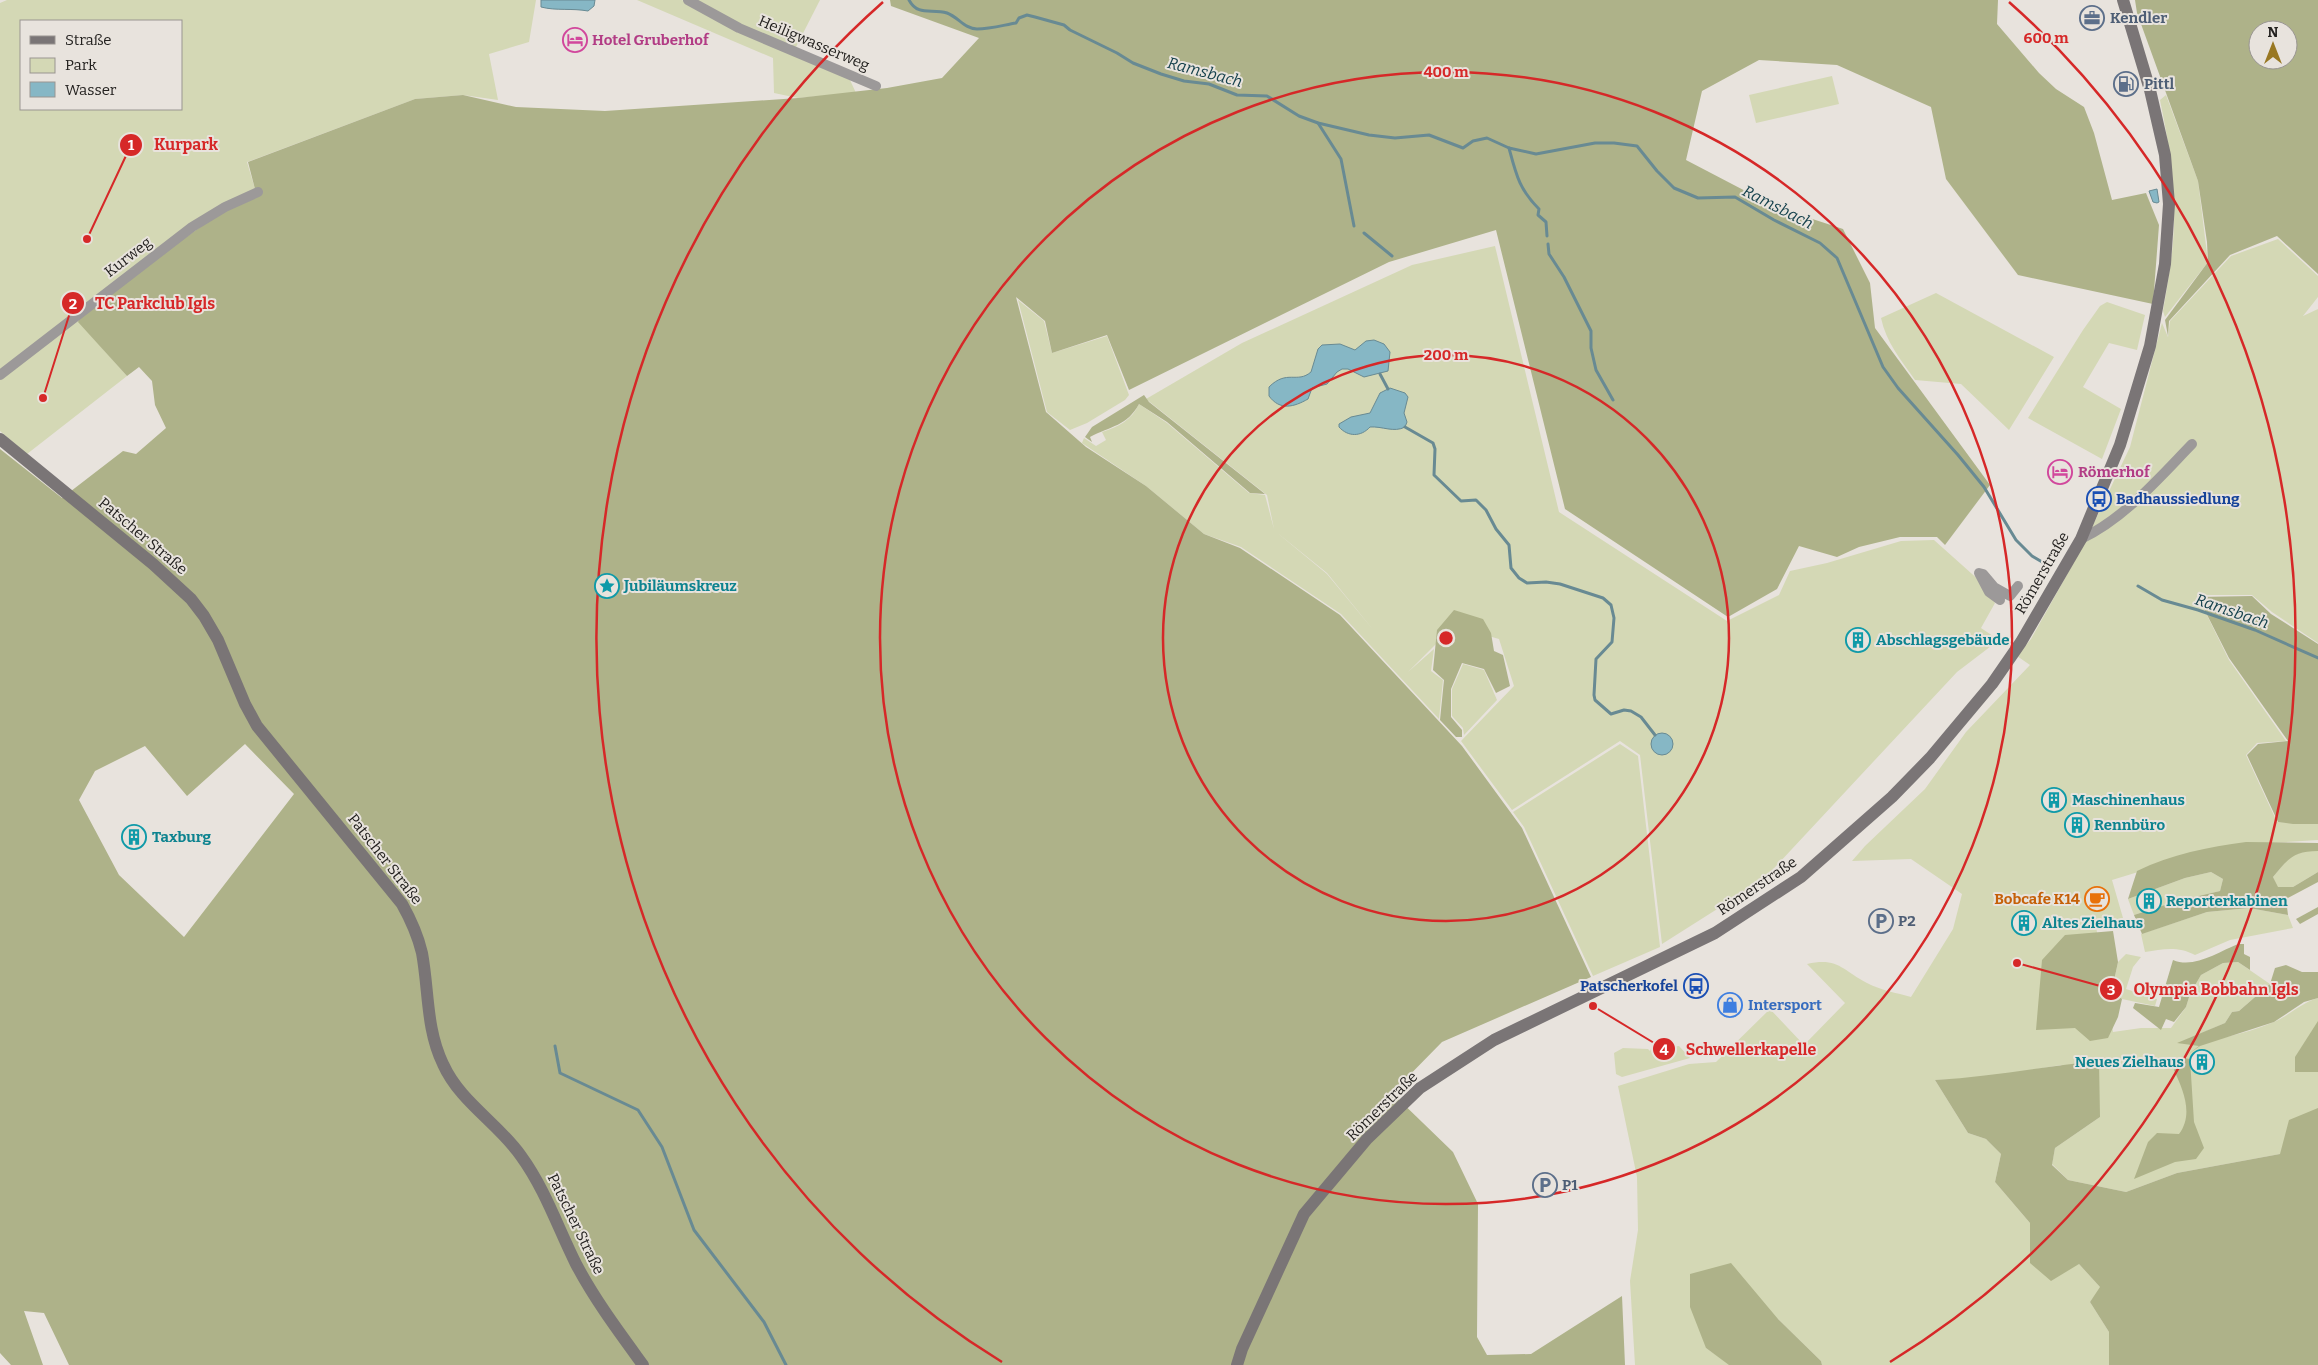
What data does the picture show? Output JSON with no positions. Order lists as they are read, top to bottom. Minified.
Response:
{"streets":{"main road":["Patscher Straße","Römerstraße"],"street":["Heiligwasserweg","Kurweg"]},"water":["Ramsbach"],"places":{"office":["Kendler"],"hotel":["Hotel Gruberhof","Römerhof"],"fuel station":["Pittl"],"other":["Kurpark","TC Parkclub Igls","Olympia Bobbahn Igls","Schwellerkapelle"],"bus stop":["Badhaussiedlung","Patscherkofel"],"place":["Jubiläumskreuz"],"building":["Abschlagsgebäude","Maschinenhaus","Rennbüro","Taxburg","Reporterkabinen","Altes Zielhaus","Neues Zielhaus"],"cafe":["Bobcafe K14"],"parking":["P2","P1"],"shop":["Intersport"]},"legend":["Straße","Park","Wasser"],"north":"top","rings":["600 m","400 m","200 m"]}
